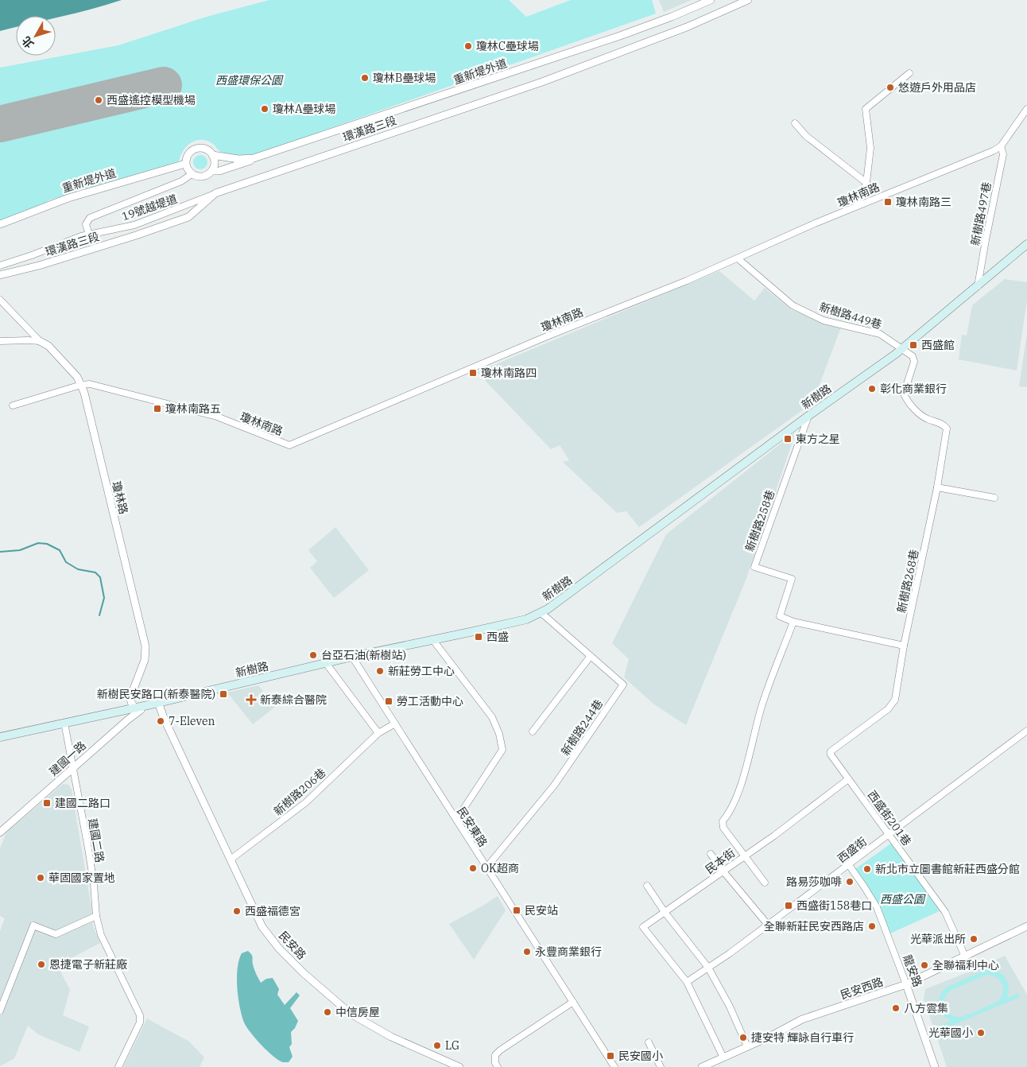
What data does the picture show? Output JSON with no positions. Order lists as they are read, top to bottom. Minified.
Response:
{"streets":{"main road":["新樹路"],"street":["重新堤外道","環漢路三段","瓊林南路","19號越堤道","新樹路497巷","新樹路449巷","瓊林路","新樹路258巷","新樹路268巷","新樹路244巷","建國一路","新樹路206巷","西盛街201巷","民安東路","建國二路","西盛街","民本街","民安路","龍安路","民安西路"]},"crossings":[["重新堤外道","19號越堤道"],["環漢路三段","19號越堤道"],["瓊林南路","新樹路497巷"],["瓊林南路","新樹路449巷"],["瓊林南路","瓊林路"],["新樹路497巷","新樹路"],["新樹路449巷","新樹路"],["新樹路449巷","新樹路268巷"],["新樹路","瓊林路"],["新樹路","新樹路258巷"],["新樹路","新樹路268巷"],["新樹路","新樹路244巷"],["新樹路","建國一路"],["新樹路","民安東路"],["新樹路","建國二路"],["新樹路","民安路"],["瓊林路","建國一路"],["新樹路268巷","西盛街201巷"],["新樹路244巷","民安東路"],["建國一路","建國二路"],["新樹路206巷","民安東路"],["新樹路206巷","民安路"],["西盛街201巷","西盛街"],["西盛街201巷","民本街"],["西盛街201巷","民安西路"],["西盛街","民本街"],["西盛街","龍安路"],["龍安路","民安西路"]],"parks":["西盛環保公園","西盛公園"],"places":{"other":["瓊林C壘球場","瓊林B壘球場","悠遊戶外用品店","西盛遙控模型機場","瓊林A壘球場","彰化商業銀行","台亞石油(新樹站)","新莊勞工中心","7-Eleven","OK超商","新北市立圖書館新莊西盛分館","華固國家置地","路易莎咖啡","西盛福德宮","全聯新莊民安西路店","光華派出所","永豐商業銀行","恩捷電子新莊廠","全聯福利中心","八方雲集","中信房屋","光華國小","捷安特 輝詠自行車行","LG"],"transit":["瓊林南路三","西盛館","瓊林南路四","瓊林南路五","東方之星","西盛","新樹民安路口(新泰醫院)","勞工活動中心","建國二路口","西盛街158巷口","民安站","民安國小"],"health":["新泰綜合醫院"]},"north":"bottom left"}
